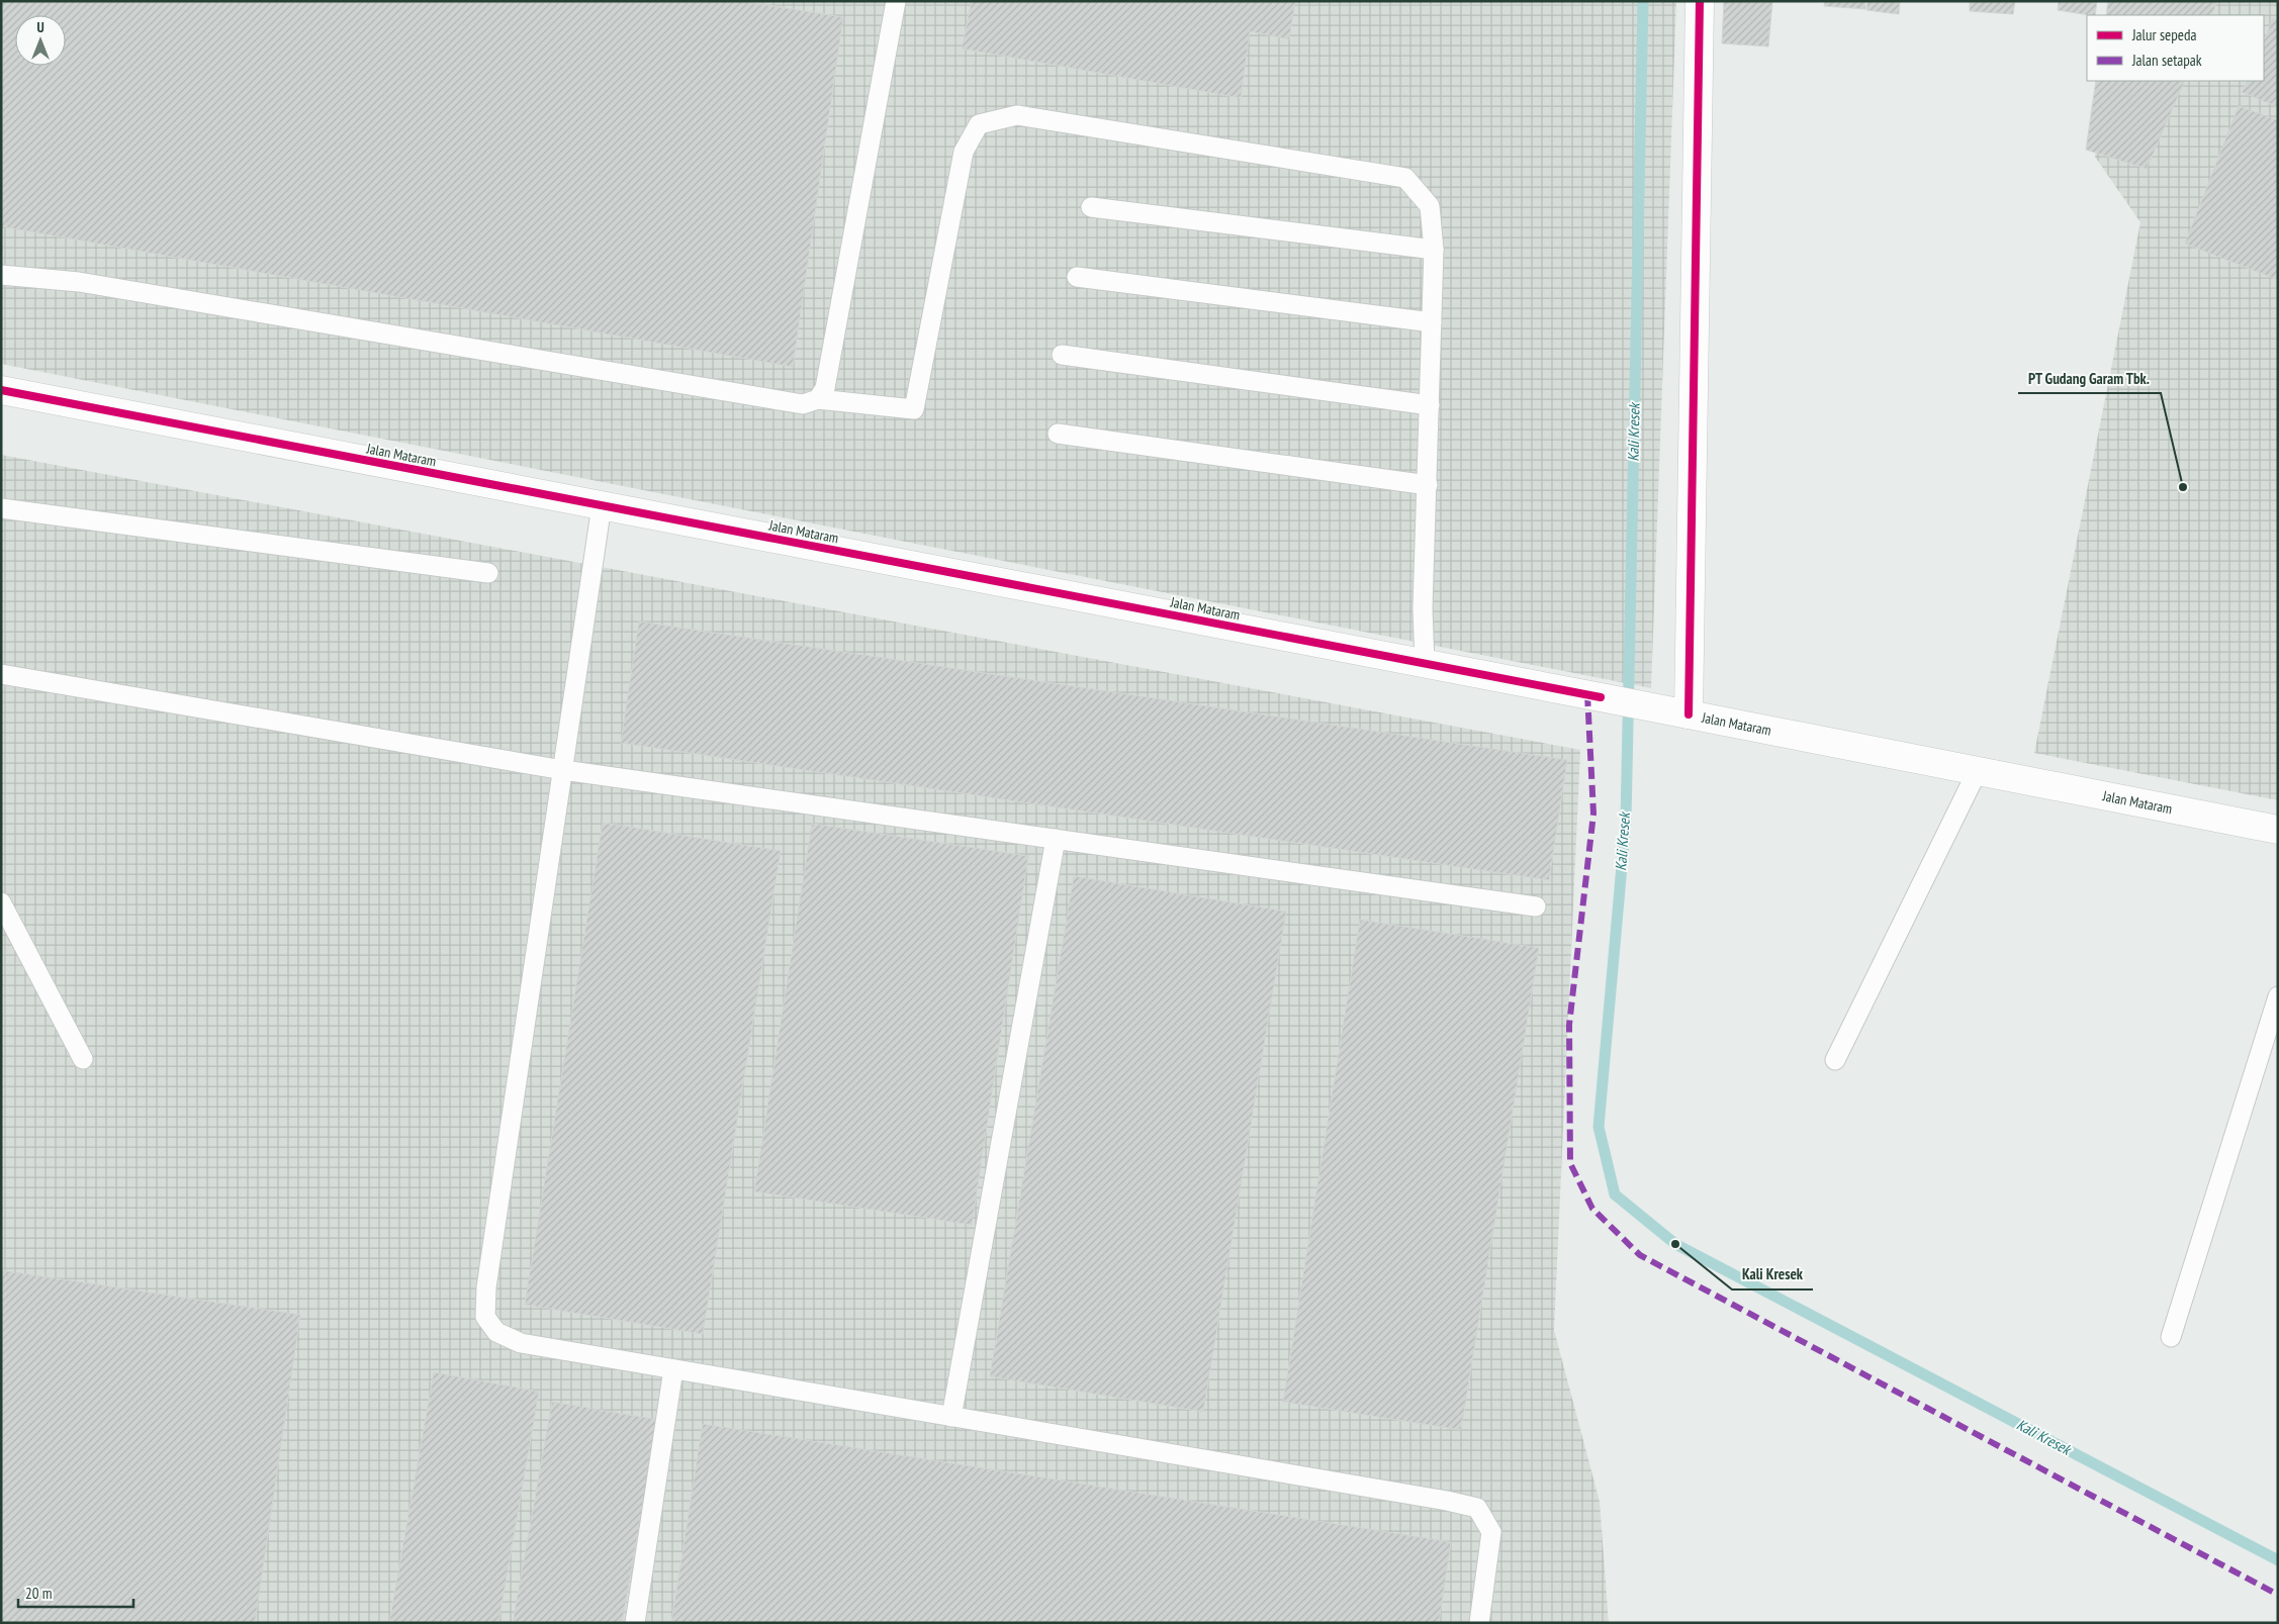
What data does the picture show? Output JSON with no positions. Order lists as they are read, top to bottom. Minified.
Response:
{"streets":{"main road":["Jalan Mataram"]},"water":["Kali Kresek"],"places":["PT Gudang Garam Tbk.","Kali Kresek"],"legend":["Jalur sepeda","Jalan setapak"],"scale_bar":"20 m","north":"top"}
